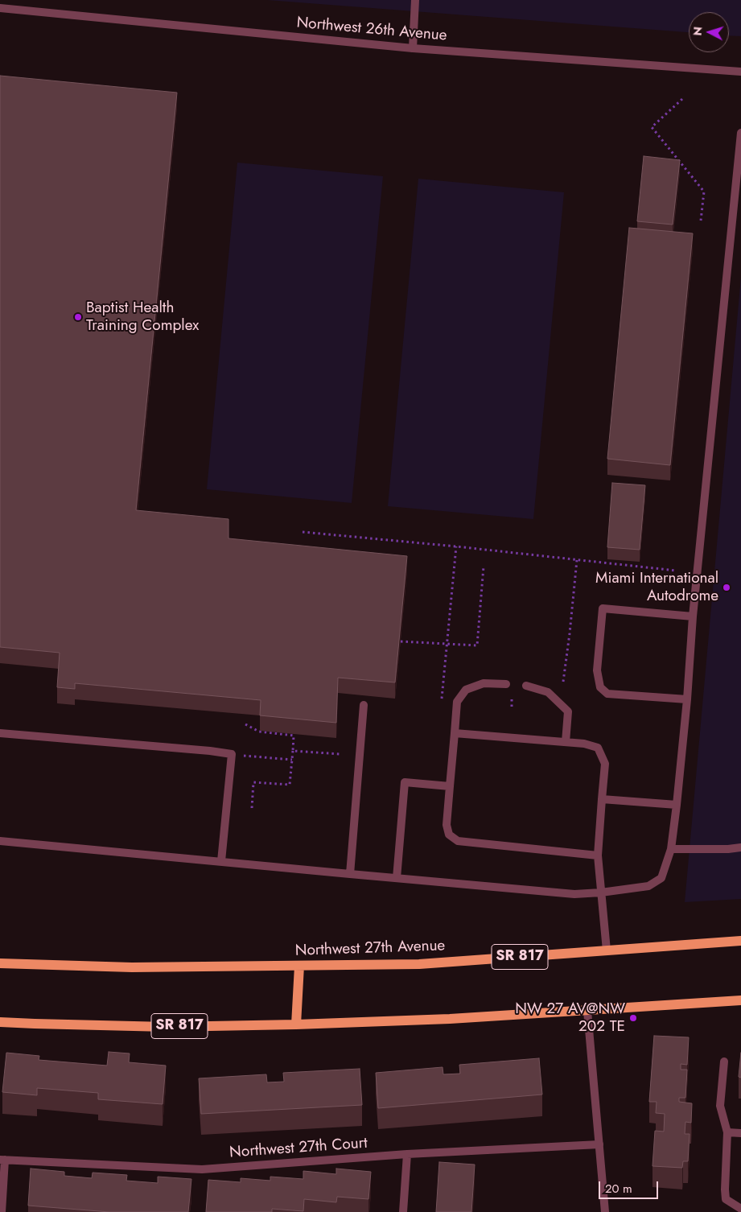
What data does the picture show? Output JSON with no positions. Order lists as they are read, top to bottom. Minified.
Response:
{"streets":{"main road":["Northwest 27th Avenue","SR 817"],"street":["Northwest 26th Avenue","Northwest 27th Court"]},"places":["Baptist Health Training Complex","Miami International Autodrome","NW 27 AV@NW 202 TE"],"scale_bar":"20 m","north":"left"}
